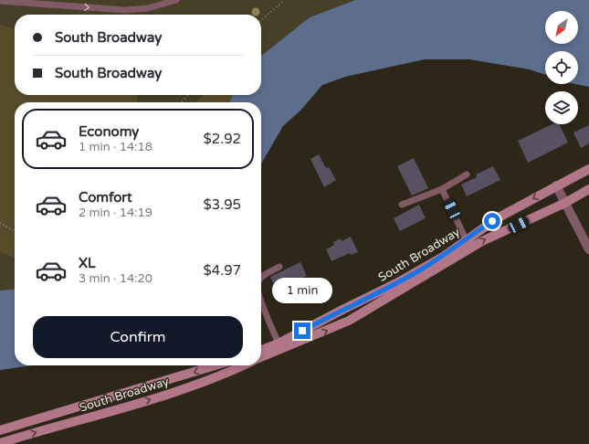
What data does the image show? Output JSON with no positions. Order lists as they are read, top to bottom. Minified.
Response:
{"streets":{"street":["South Broadway"]},"north":"bottom left","page":{"banner":["South Broadway","South Broadway"],"list":[{"name":"Economy","note":"1 min · 14:18","value":"$2.92"},{"name":"Comfort","note":"2 min · 14:19","value":"$3.95"},{"name":"XL","note":"3 min · 14:20","value":"$4.97"}],"bubble":"1 min","buttons":"Confirm"}}
